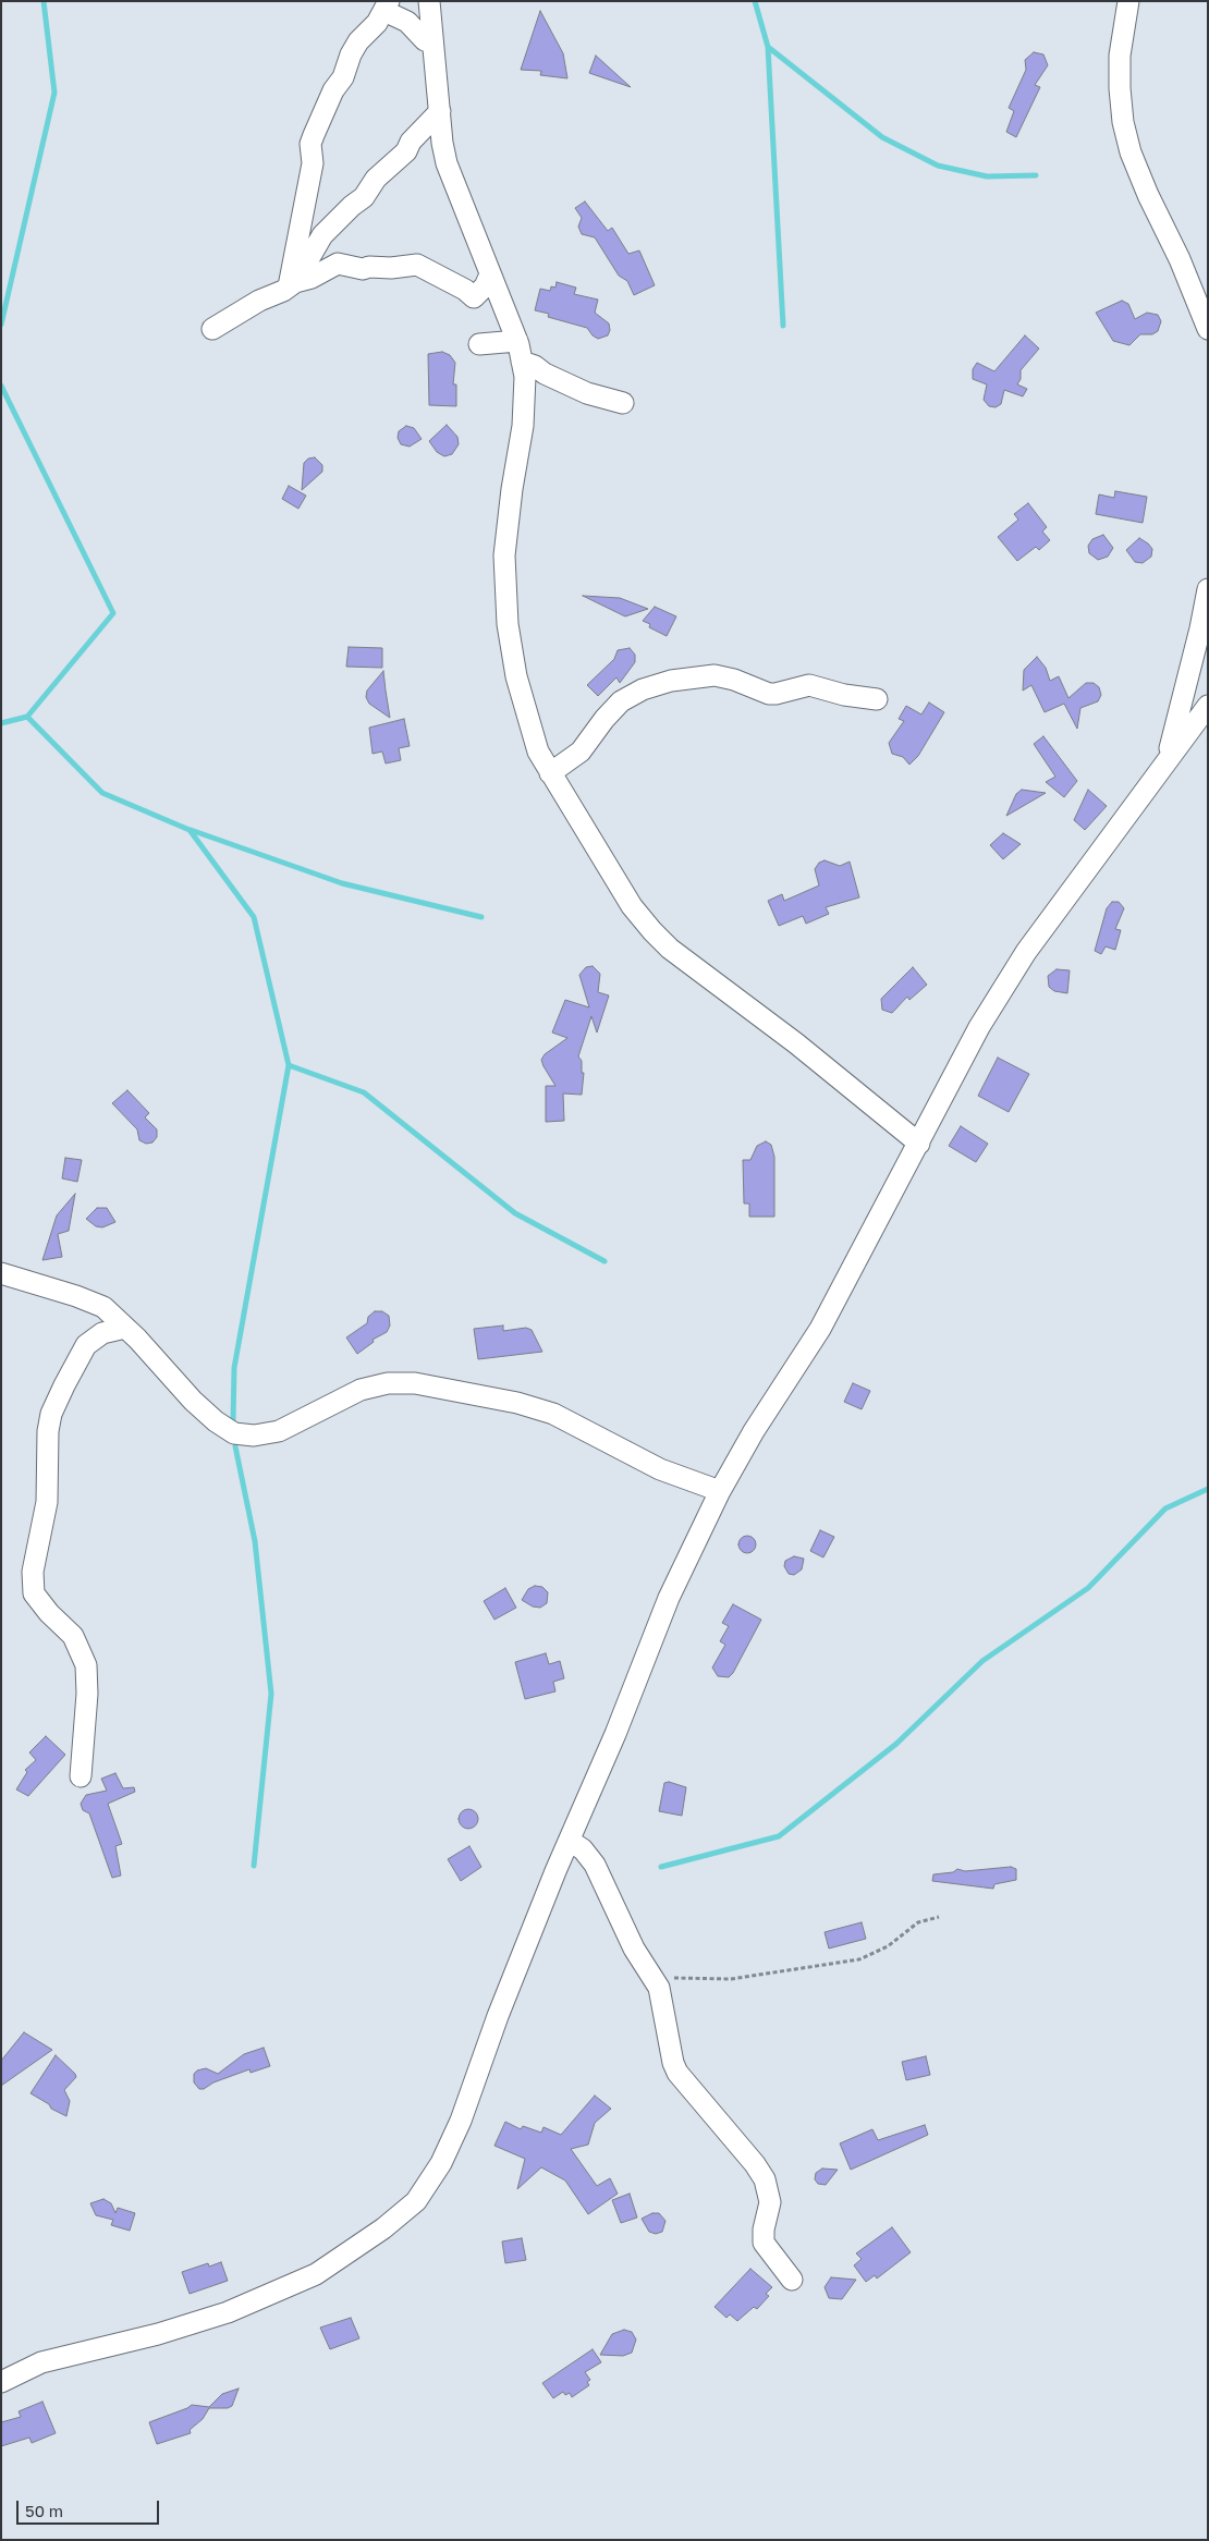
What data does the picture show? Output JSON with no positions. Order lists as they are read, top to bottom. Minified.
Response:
{"scale_bar":"50 m"}
